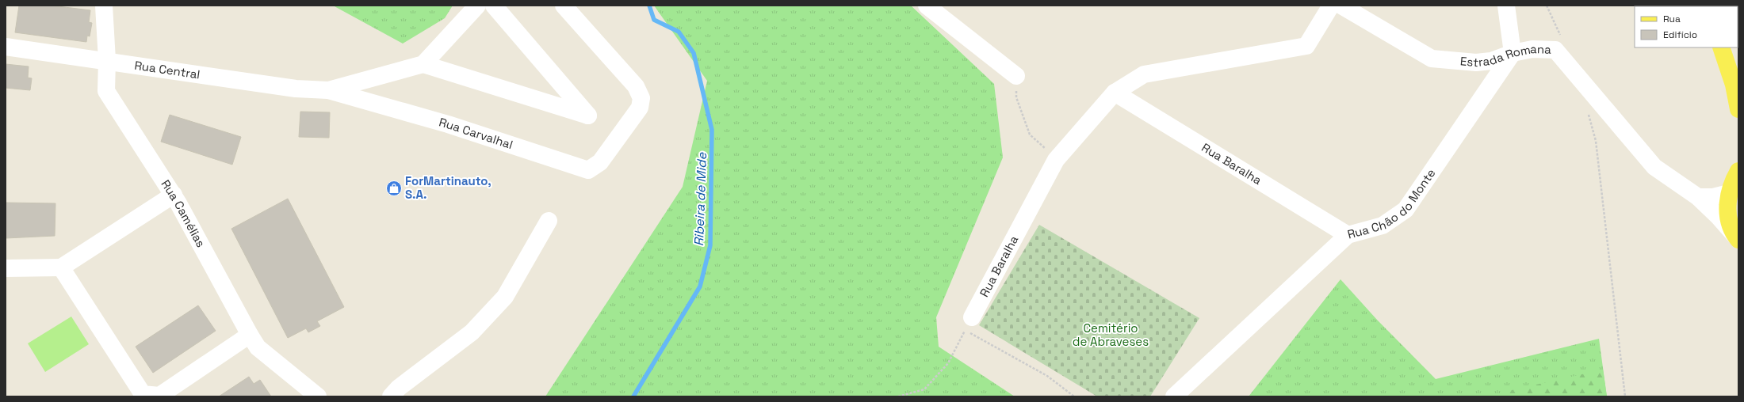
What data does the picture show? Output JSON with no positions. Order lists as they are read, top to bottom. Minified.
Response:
{"streets":{"street":["Estrada Romana","Rua Central","Rua Carvalhal","Rua Baralha","Rua Chão do Monte","Rua Camélias"]},"crossings":[["Estrada Romana","Rua Chão do Monte"],["Rua Central","Rua Carvalhal"],["Rua Central","Rua Camélias"],["Rua Baralha","Rua Chão do Monte"]],"water":["Ribeira de Mide"],"parks":["Cemitério de Abraveses"],"places":{"shop":["ForMartinauto, S.A."]},"legend":["Rua","Edifício"]}
